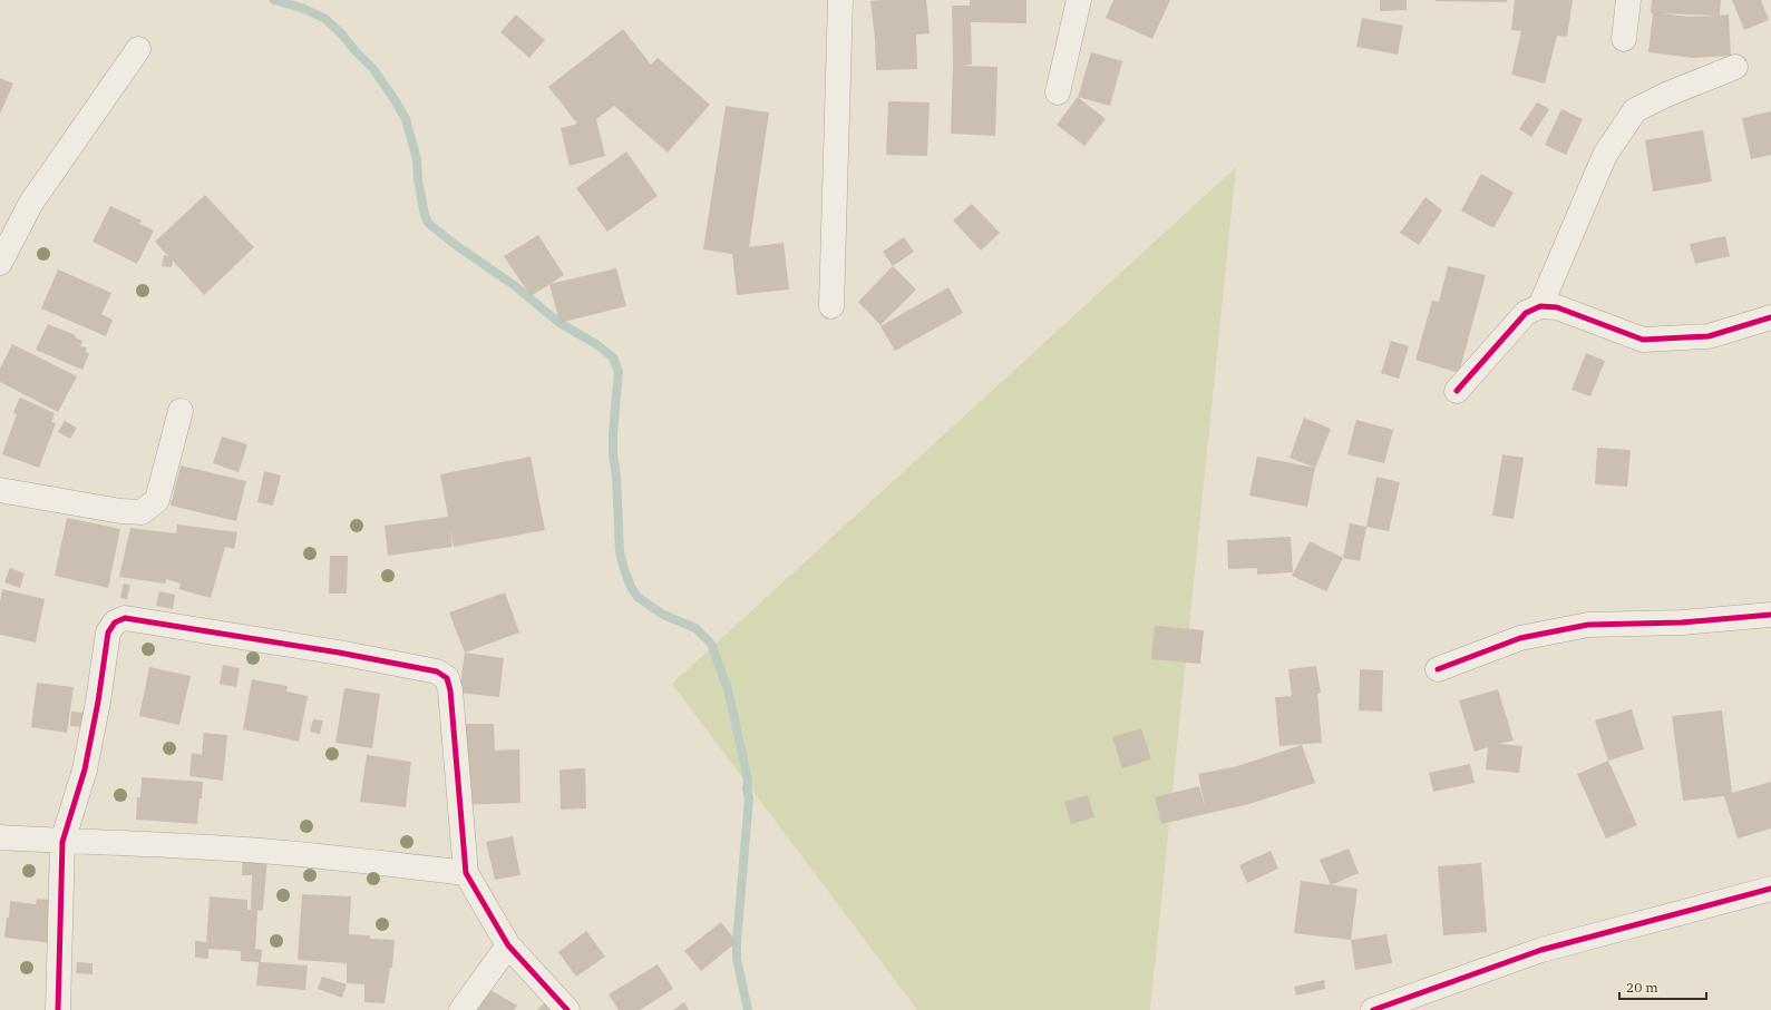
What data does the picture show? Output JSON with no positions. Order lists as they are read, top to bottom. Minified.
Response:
{"scale_bar":"20 m"}
